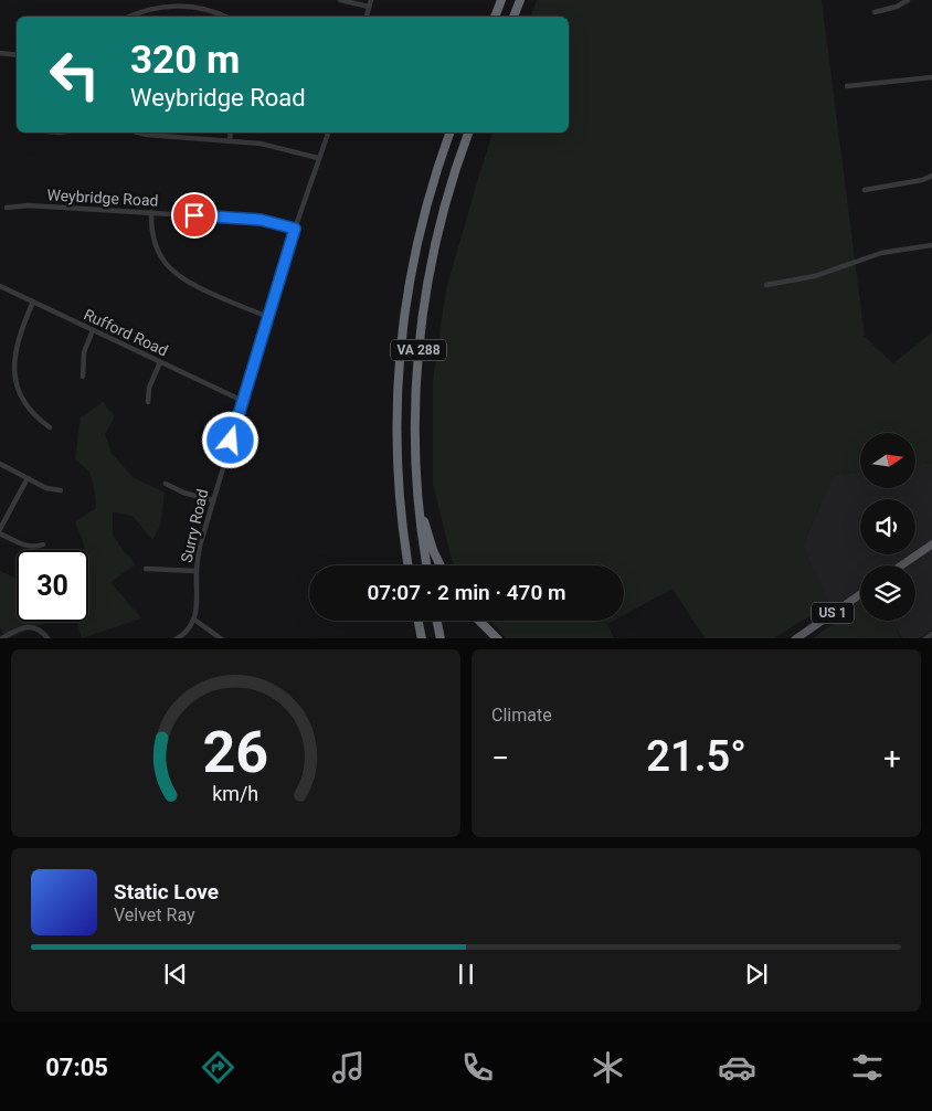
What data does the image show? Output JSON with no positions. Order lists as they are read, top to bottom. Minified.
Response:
{"streets":{"highway":["VA 288"],"main road":["US 1"],"street":["Weybridge Road","Rufford Road","Surry Road"]},"crossings":[["Weybridge Road","Surry Road"],["Rufford Road","Surry Road"]],"north":"right","page":{"turn":["320 m","Weybridge Road"],"limit":"30","trip":"07:07 · 2 min · 470 m","tile":"Climate","heat":["−","21.5°","+"],"song":["Static Love","Velvet Ray"],"tabs":"07:05","gauge":["26","km/h"]}}
